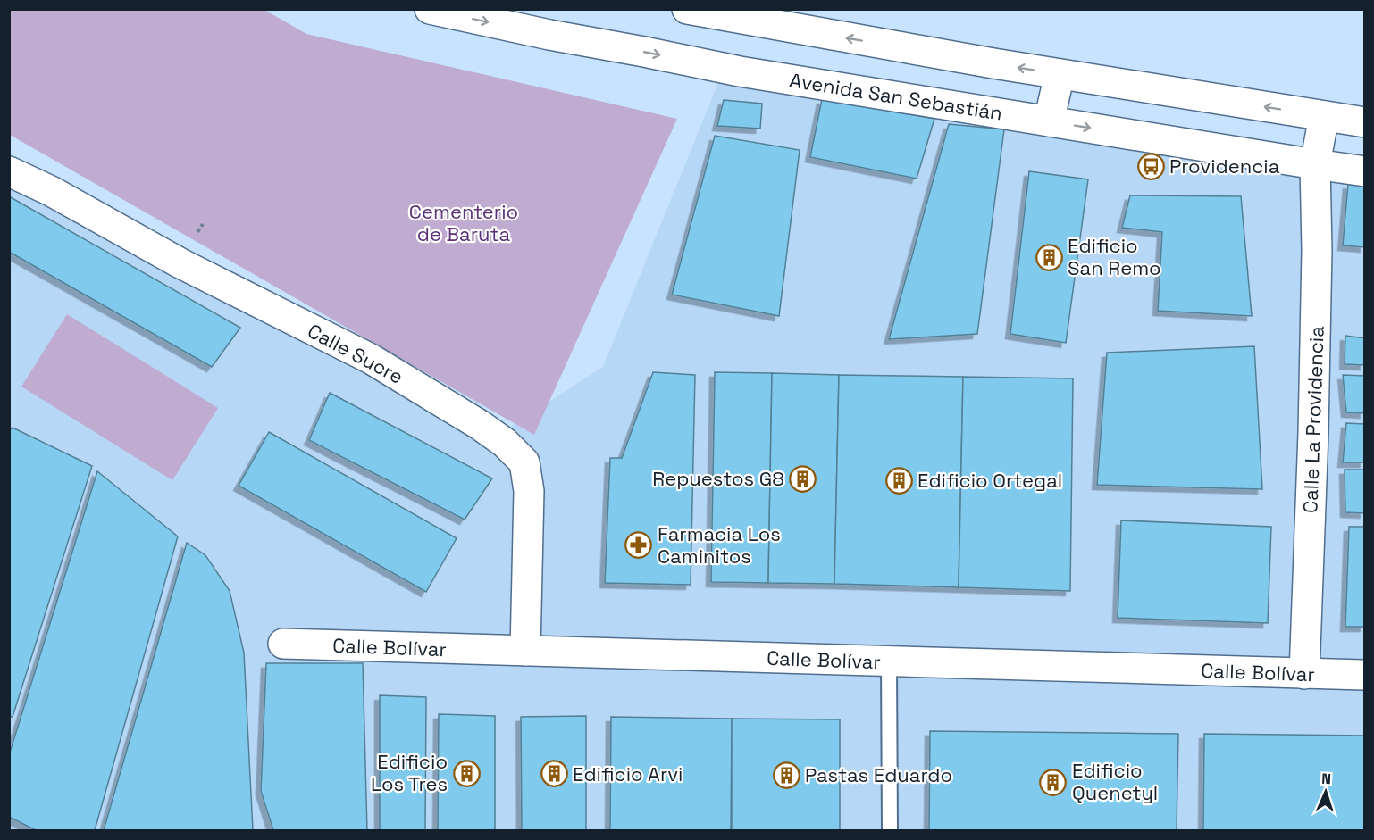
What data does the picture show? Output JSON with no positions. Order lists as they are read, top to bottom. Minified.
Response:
{"streets":{"street":["Avenida San Sebastián","Calle Sucre","Calle La Providencia","Calle Bolívar"]},"crossings":[["Avenida San Sebastián","Calle La Providencia"],["Calle Sucre","Calle Bolívar"],["Calle La Providencia","Calle Bolívar"]],"parks":["Cementerio de Baruta"],"places":{"bus stop":["Providencia"],"building":["Edificio San Remo","Repuestos G8","Edificio Ortegal","Edificio Los Tres","Edificio Arvi","Pastas Eduardo","Edificio Quenetyl"],"pharmacy":["Farmacia Los Caminitos"]},"north":"top"}
